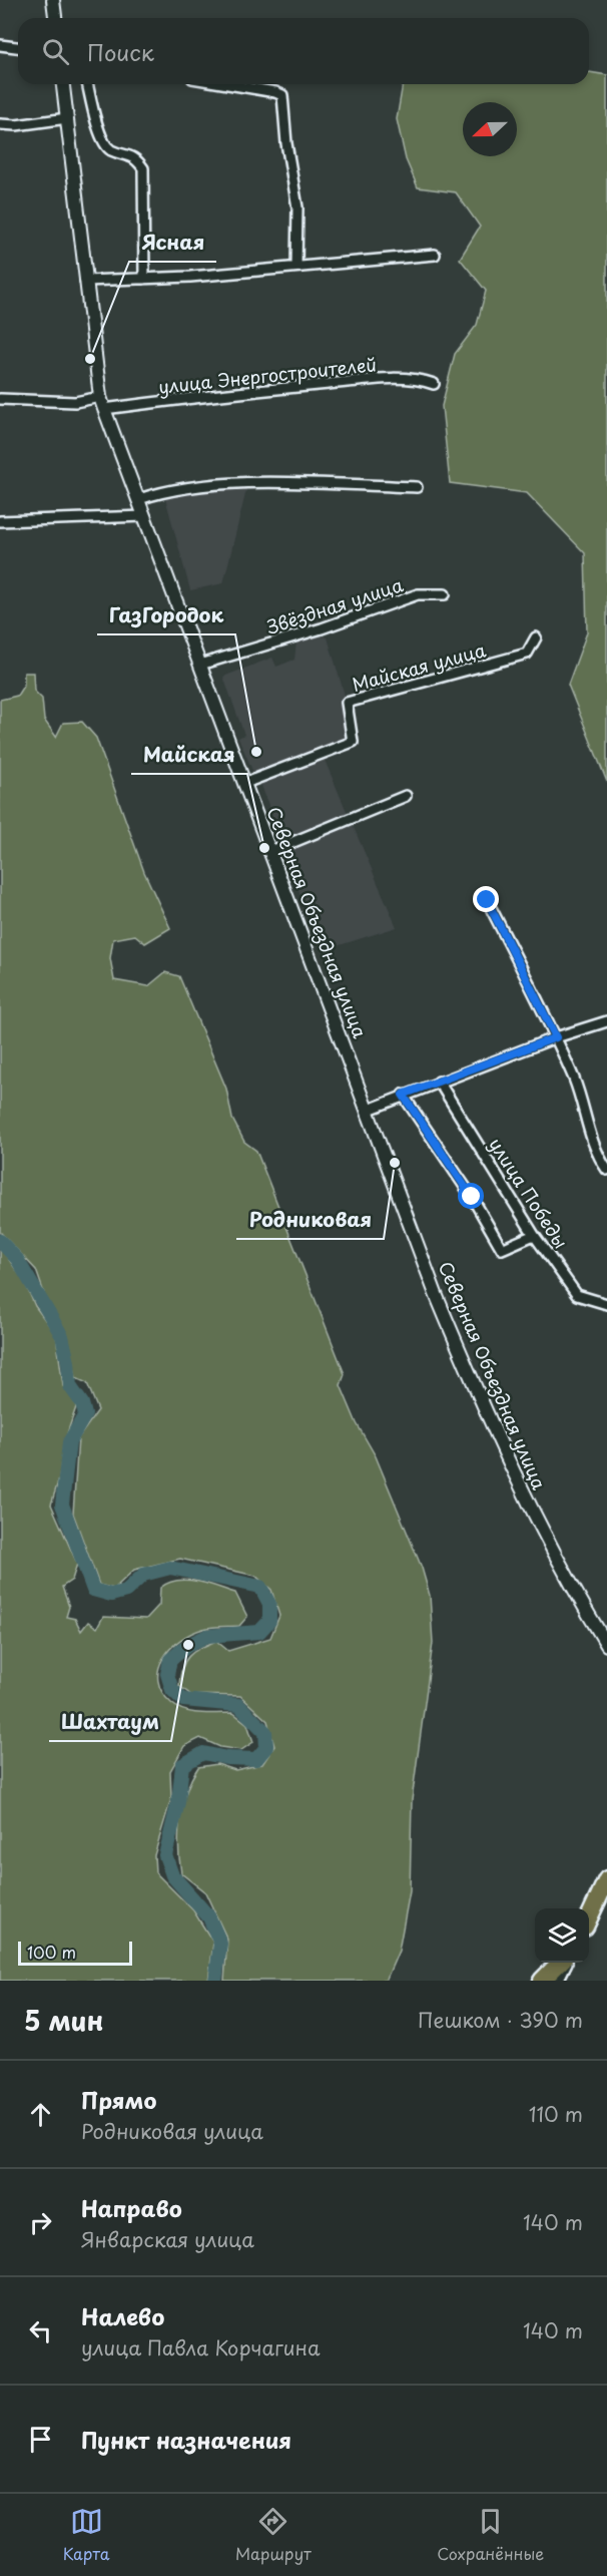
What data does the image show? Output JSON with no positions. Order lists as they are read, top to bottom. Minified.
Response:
{"streets":{"street":["улица Энергостроителей","Звёздная улица","Майская улица","Северная Объездная улица","улица Победы"]},"crossings":[["улица Энергостроителей","Северная Объездная улица"],["Звёздная улица","Северная Объездная улица"],["Майская улица","Северная Объездная улица"]],"places":["Ясная","ГазГородок","Майская","Родниковая","Шахтаум"],"scale_bar":"100 m","north":"left","page":{"search":"Поиск","scale":"100 m","heading":["5 мин","Пешком · 390 m"],"list":[["Прямо","Родниковая улица","110 m"],["Направо","Январская улица","140 m"],["Налево","улица Павла Корчагина","140 m"],"Пункт назначения"],"nav":["Карта","Маршрут","Сохранённые"]}}
